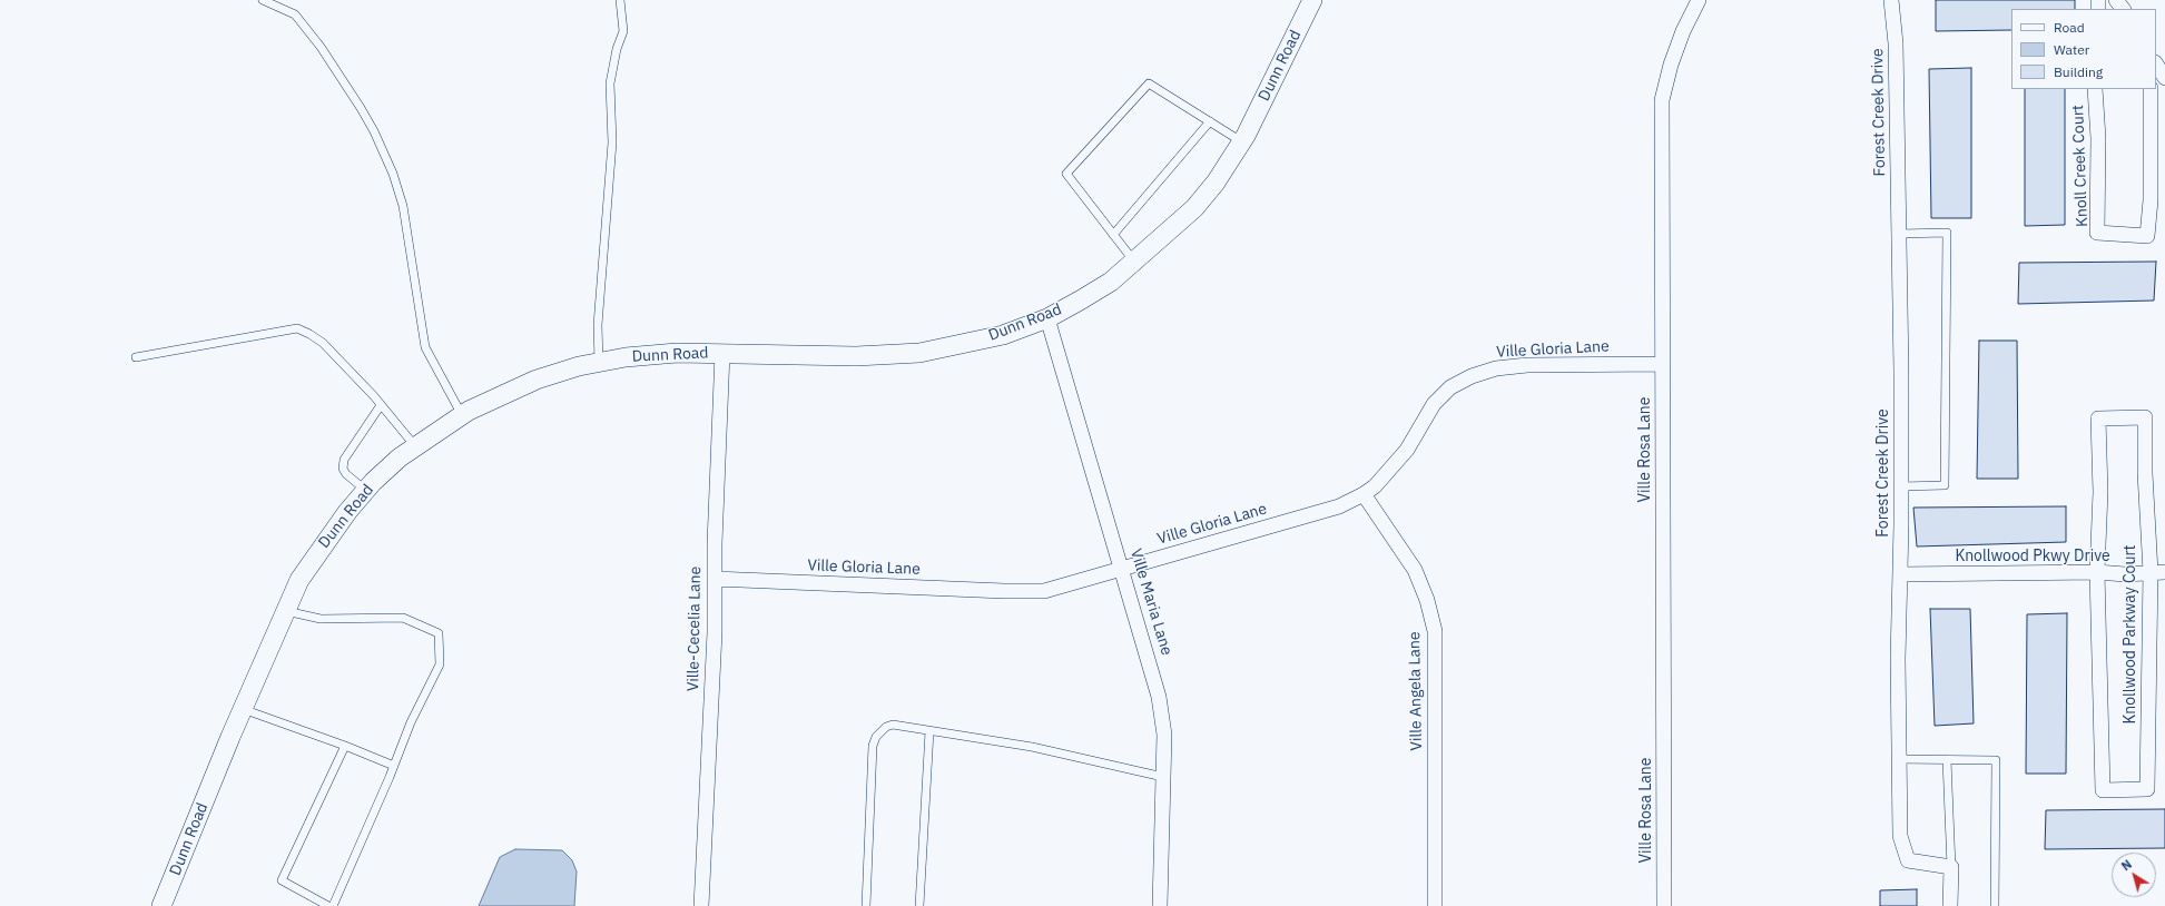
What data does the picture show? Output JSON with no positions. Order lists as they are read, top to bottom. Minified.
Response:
{"streets":{"street":["Dunn Road","Forest Creek Drive","Knoll Creek Court","Ville Gloria Lane","Ville Rosa Lane","Knollwood Pkwy Drive","Ville Maria Lane","Ville-Cecelia Lane","Knollwood Parkway Court","Ville Angela Lane"]},"crossings":[["Dunn Road","Ville Maria Lane"],["Dunn Road","Ville-Cecelia Lane"],["Forest Creek Drive","Knollwood Pkwy Drive"],["Ville Gloria Lane","Ville Rosa Lane"],["Ville Gloria Lane","Ville Maria Lane"],["Ville Gloria Lane","Ville-Cecelia Lane"],["Ville Gloria Lane","Ville Angela Lane"],["Knollwood Pkwy Drive","Knollwood Parkway Court"]],"legend":["Road","Water","Building"],"north":"top left"}
